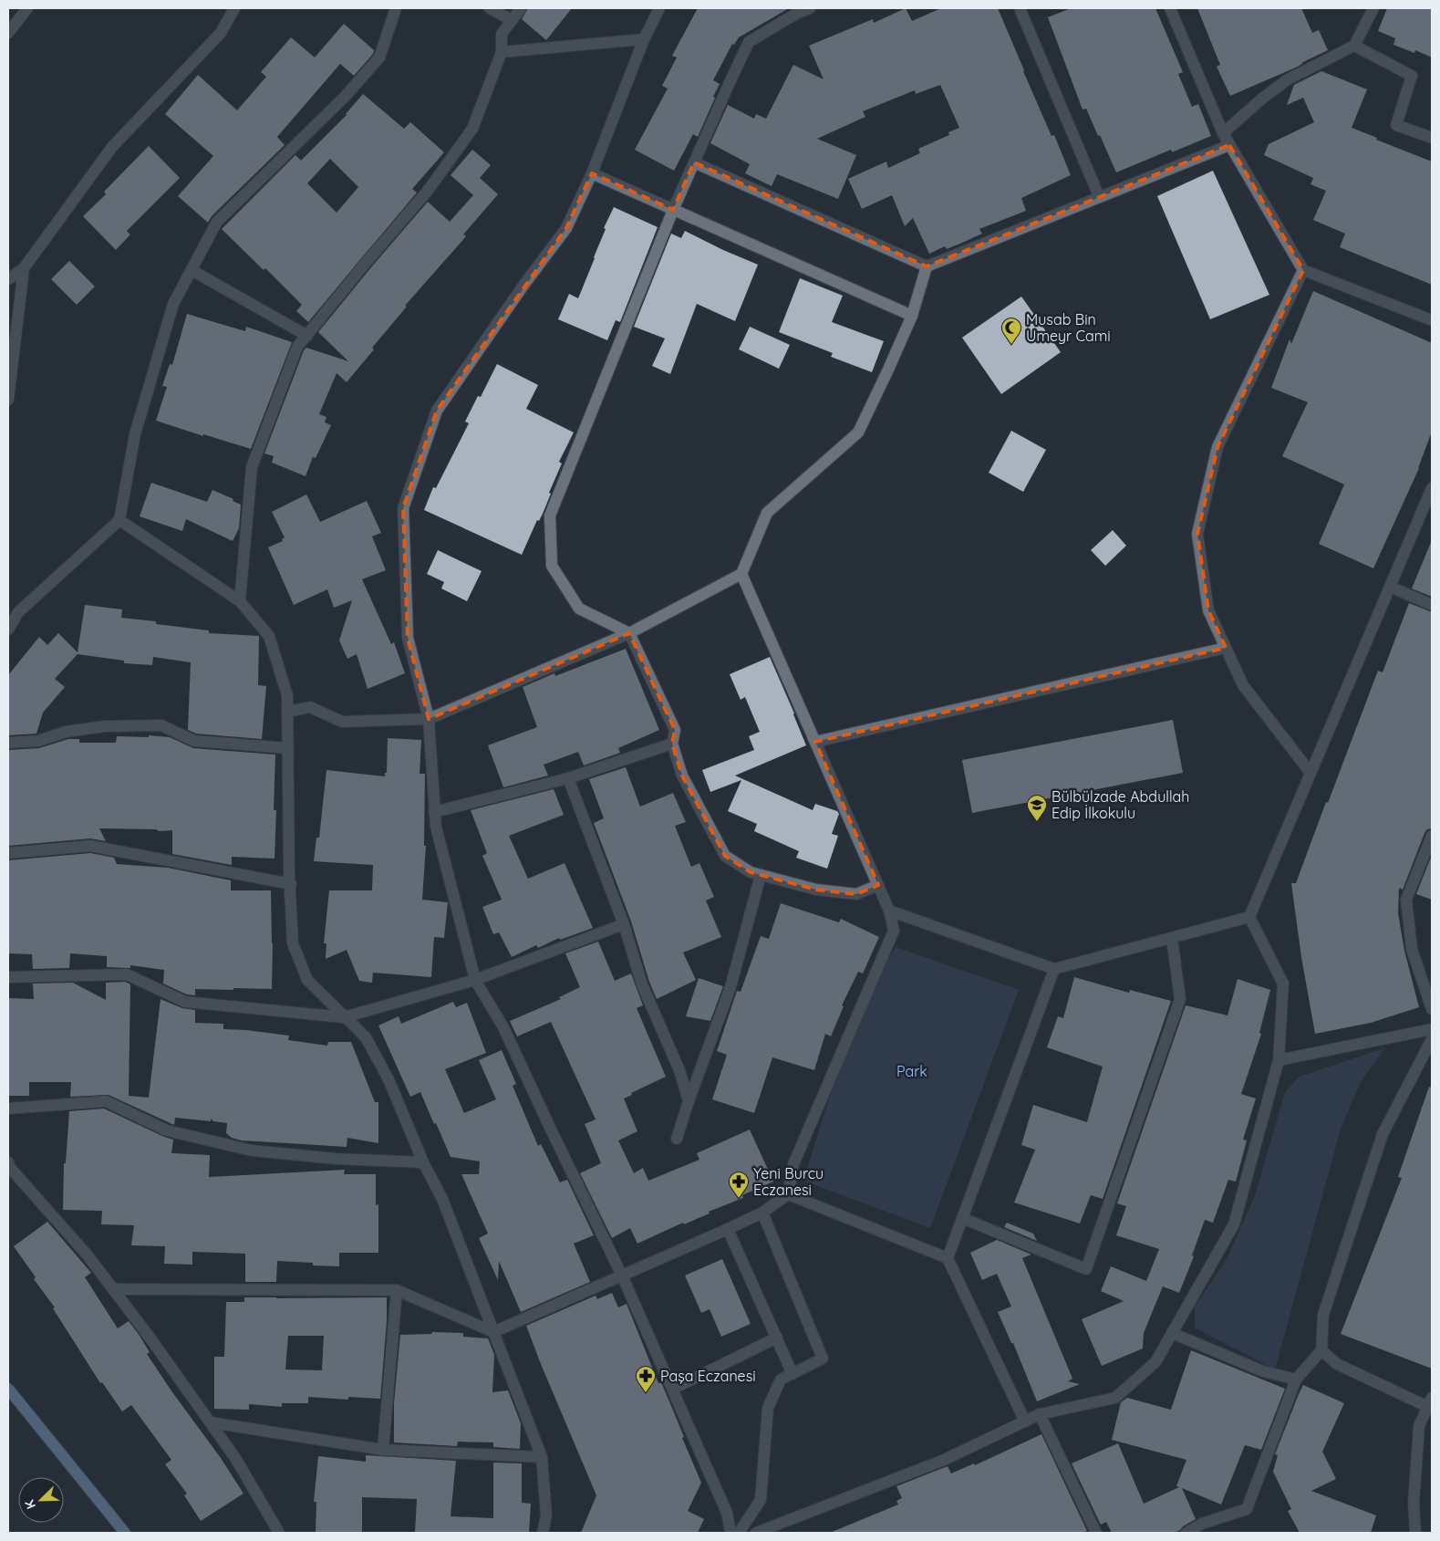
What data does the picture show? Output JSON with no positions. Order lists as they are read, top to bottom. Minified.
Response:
{"parks":["Park"],"places":{"mosque":["Musab Bin Umeyr Cami"],"school or university":["Bülbülzade Abdullah Edip İlkokulu"],"pharmacy":["Yeni Burcu Eczanesi","Paşa Eczanesi"]},"north":"bottom left"}
